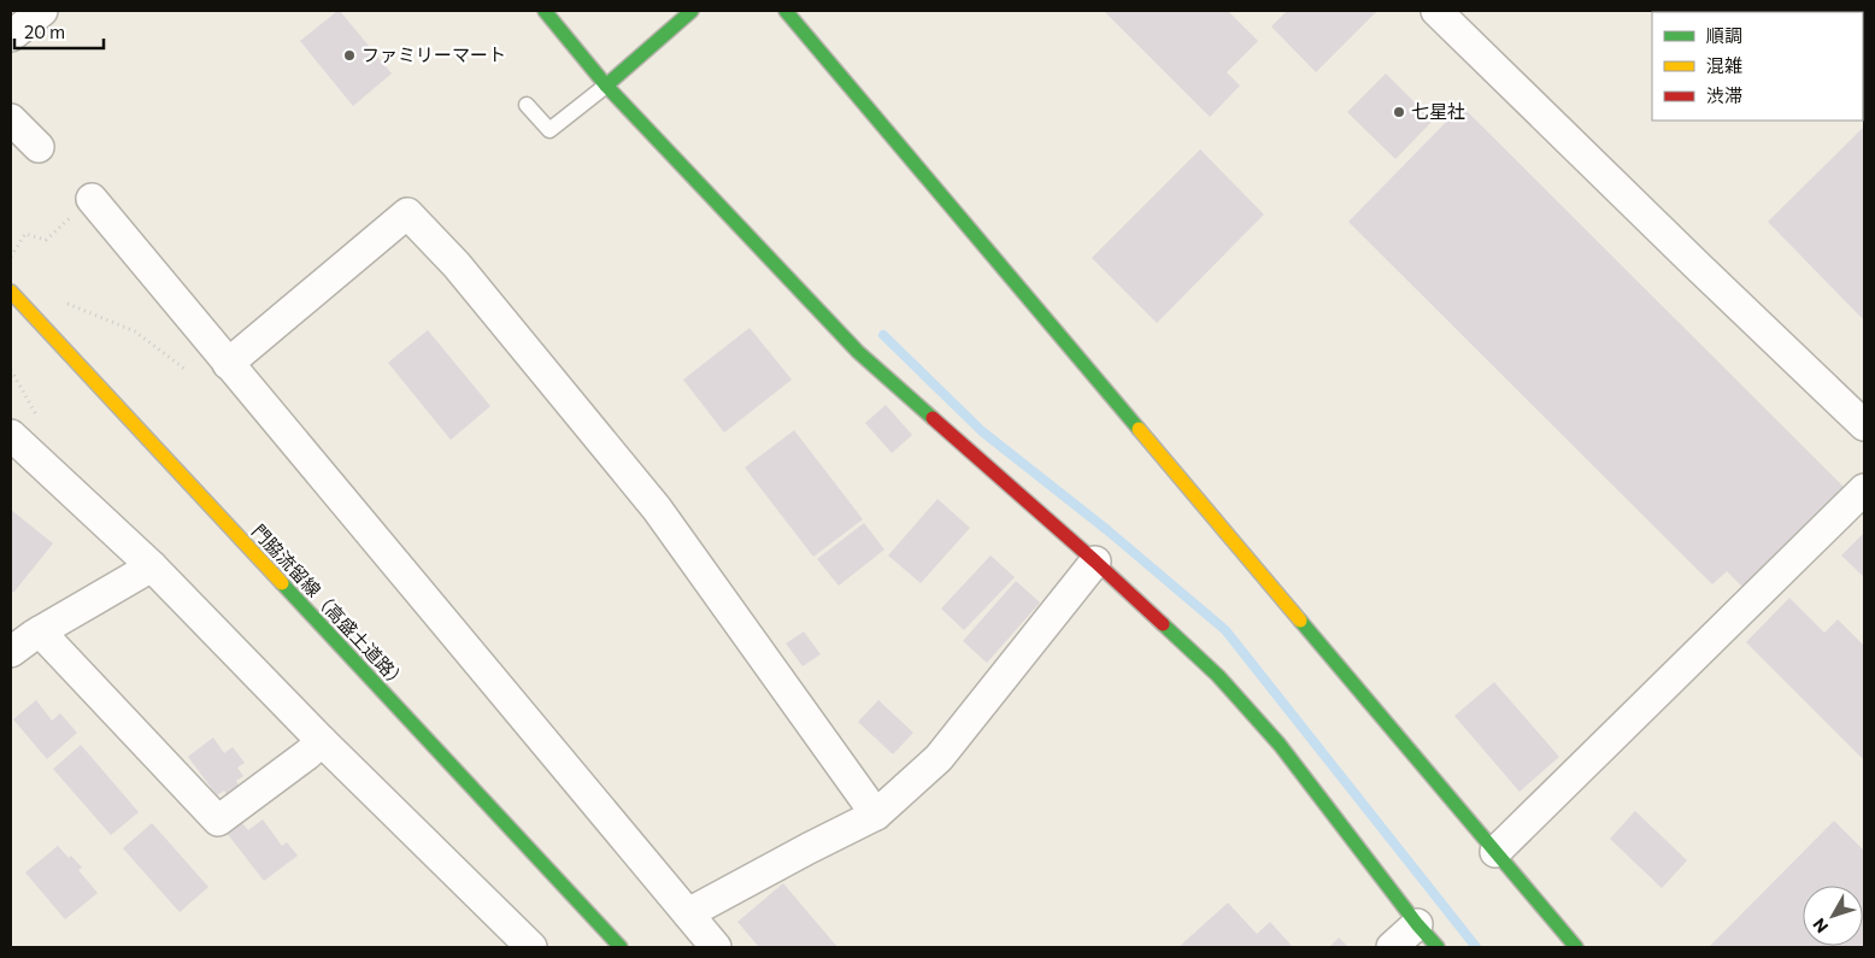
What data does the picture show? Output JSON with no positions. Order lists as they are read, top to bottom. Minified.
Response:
{"streets":{"street":["門脇流留線（高盛土道路）"]},"places":["ファミリーマート","七星社"],"legend":["順調","混雑","渋滞"],"scale_bar":"20 m","north":"bottom left"}
